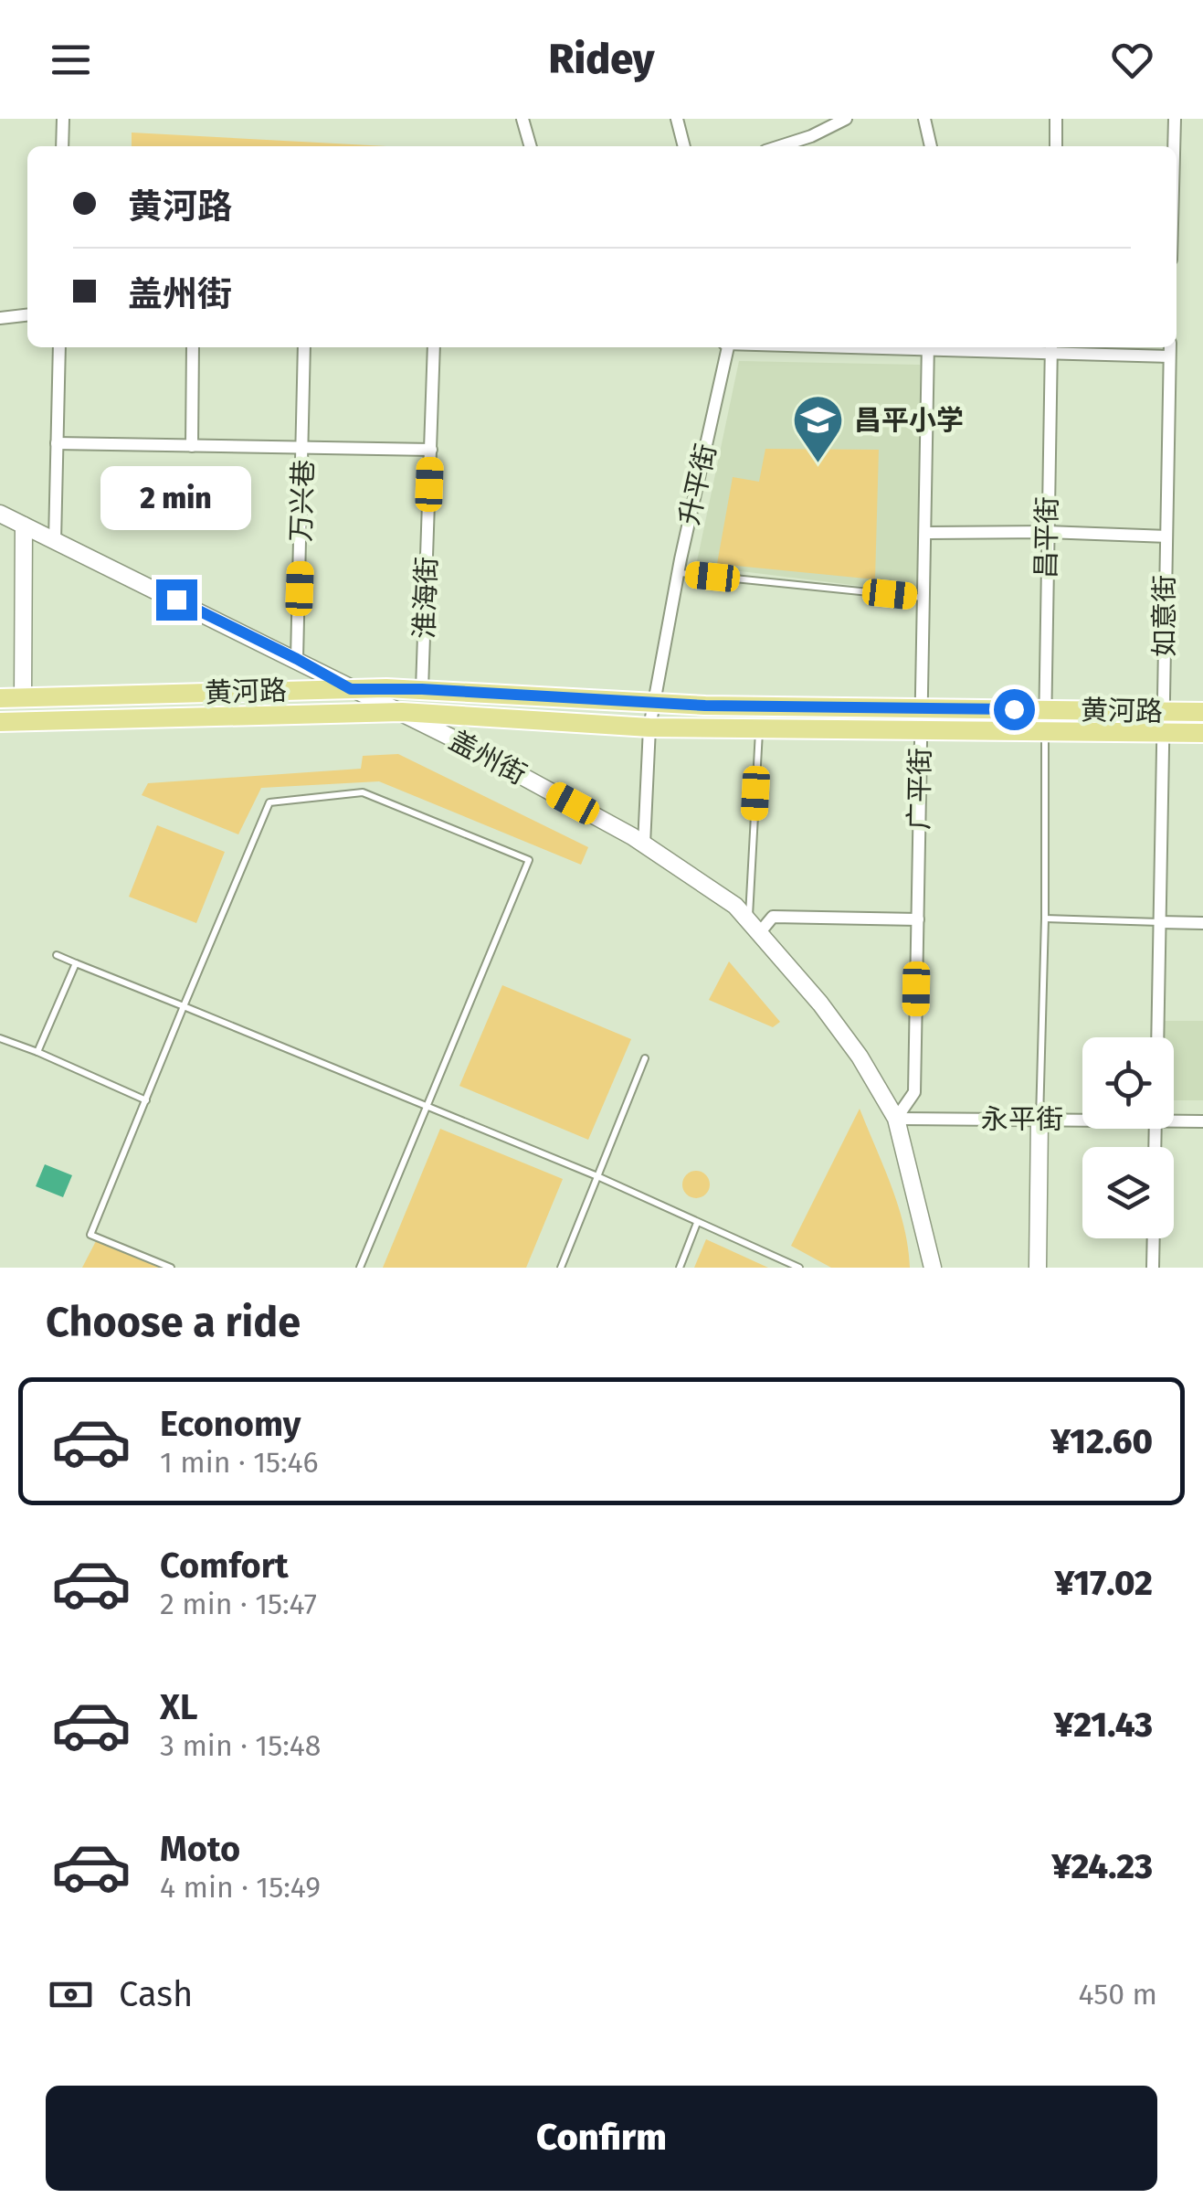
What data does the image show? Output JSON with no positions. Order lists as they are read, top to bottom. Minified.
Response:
{"streets":{"main road":["黄河路"],"street":["升平街","万兴巷","昌平街","淮海街","如意街","盖州街","广平街","永平街"]},"crossings":[["升平街","黄河路"],["升平街","盖州街"],["万兴巷","盖州街"],["昌平街","黄河路"],["淮海街","黄河路"],["如意街","黄河路"],["黄河路","盖州街"],["黄河路","广平街"],["盖州街","广平街"],["盖州街","永平街"],["广平街","永平街"]],"places":{"school or university":["昌平小学"]},"page":{"header":"Ridey","banner":["黄河路","盖州街"],"bubble":"2 min","heading":"Choose a ride","list":[{"name":"Economy","note":"1 min · 15:46","value":"¥12.60"},{"name":"Comfort","note":"2 min · 15:47","value":"¥17.02"},{"name":"XL","note":"3 min · 15:48","value":"¥21.43"},{"name":"Moto","note":"4 min · 15:49","value":"¥24.23"}],"pay":["Cash","450 m"],"buttons":"Confirm"}}
